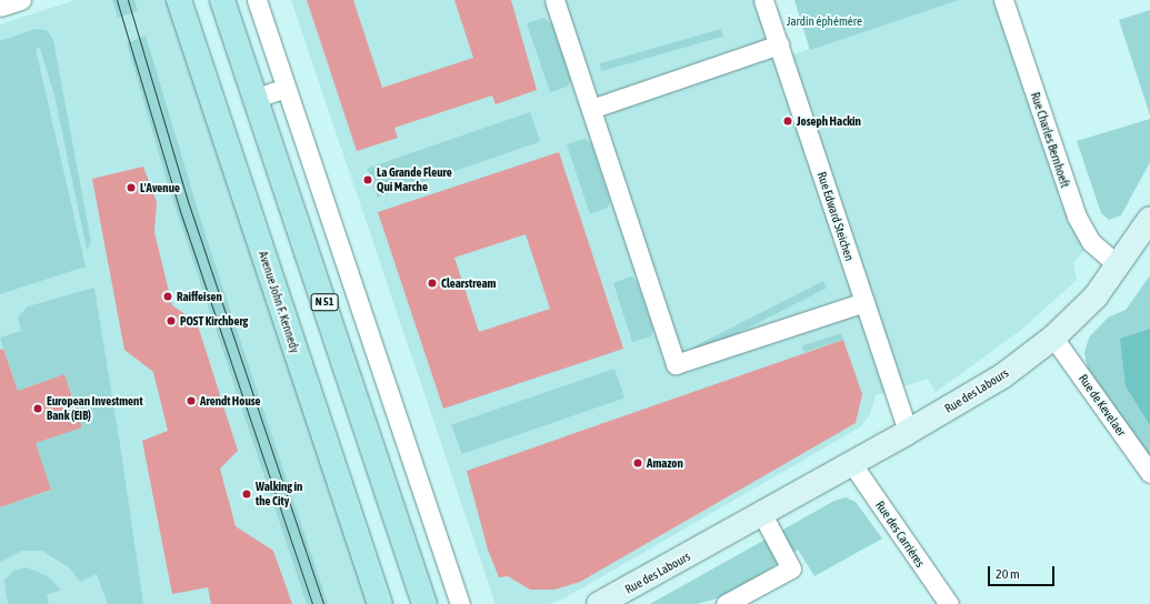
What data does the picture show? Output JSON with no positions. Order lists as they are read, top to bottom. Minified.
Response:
{"streets":{"main road":["Avenue John F. Kennedy","N 51","Rue des Labours"],"street":["Rue Charles Bernhoeft","Rue Edward Steichen","Rue de Kevelaer","Rue des Carrières"]},"crossings":[["Rue Charles Bernhoeft","Rue des Labours"],["Rue Edward Steichen","Rue des Labours"],["Rue des Labours","Rue de Kevelaer"],["Rue des Labours","Rue des Carrières"]],"parks":["Jardin éphémère"],"places":["Joseph Hackin","La Grande Fleure Qui Marche","L'Avenue","Clearstream","Raiffeisen","POST Kirchberg","Arendt House","European Investment Bank (EIB)","Amazon","Walking in the City"],"scale_bar":"20 m"}
